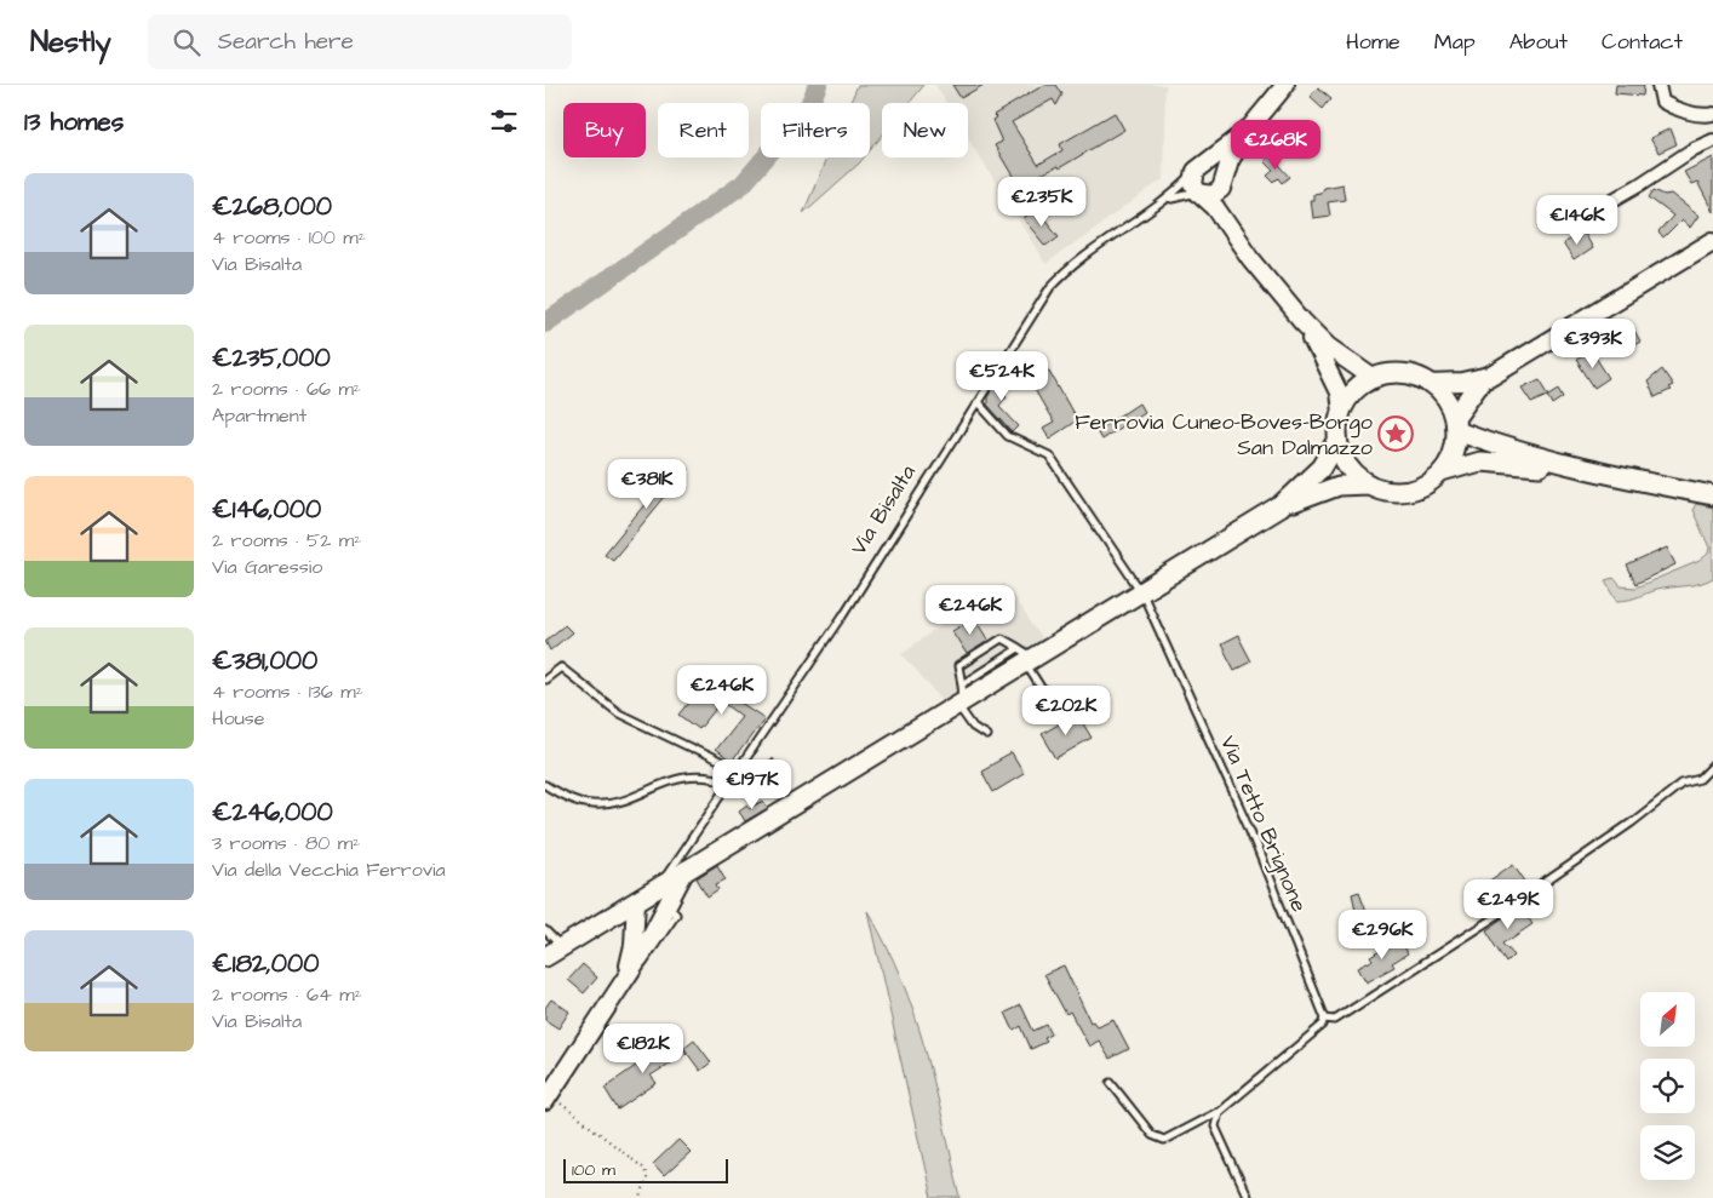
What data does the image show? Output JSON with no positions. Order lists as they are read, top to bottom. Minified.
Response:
{"streets":{"street":["Via Bisalta"],"lane":["Via Tetto Brignone"]},"crossings":[["Via Bisalta","Via Tetto Brignone"]],"places":{"place":["Ferrovia Cuneo-Boves-Borgo San Dalmazzo"]},"scale_bar":"100 m","north":"top right","page":{"header":"Nestly","search":"Search here","nav":["Home","Map","About","Contact"],"heading":"13 homes","chip":["Buy","Rent","Filters","New"],"price":["€268K","€235K","€146K","€393K","€524K","€381K","€246K","€246K","€202K","€197K","€249K","€296K","€182K"],"list":[{"name":"€268,000","note":"4 rooms · 100 m² · Via Bisalta"},{"name":"€235,000","note":"2 rooms · 66 m² · Apartment"},{"name":"€146,000","note":"2 rooms · 52 m² · Via Garessio"},{"name":"€381,000","note":"4 rooms · 136 m² · House"},{"name":"€246,000","note":"3 rooms · 80 m² · Via della Vecchia Ferrovia"},{"name":"€182,000","note":"2 rooms · 64 m² · Via Bisalta"}],"scale":"100 m"}}
